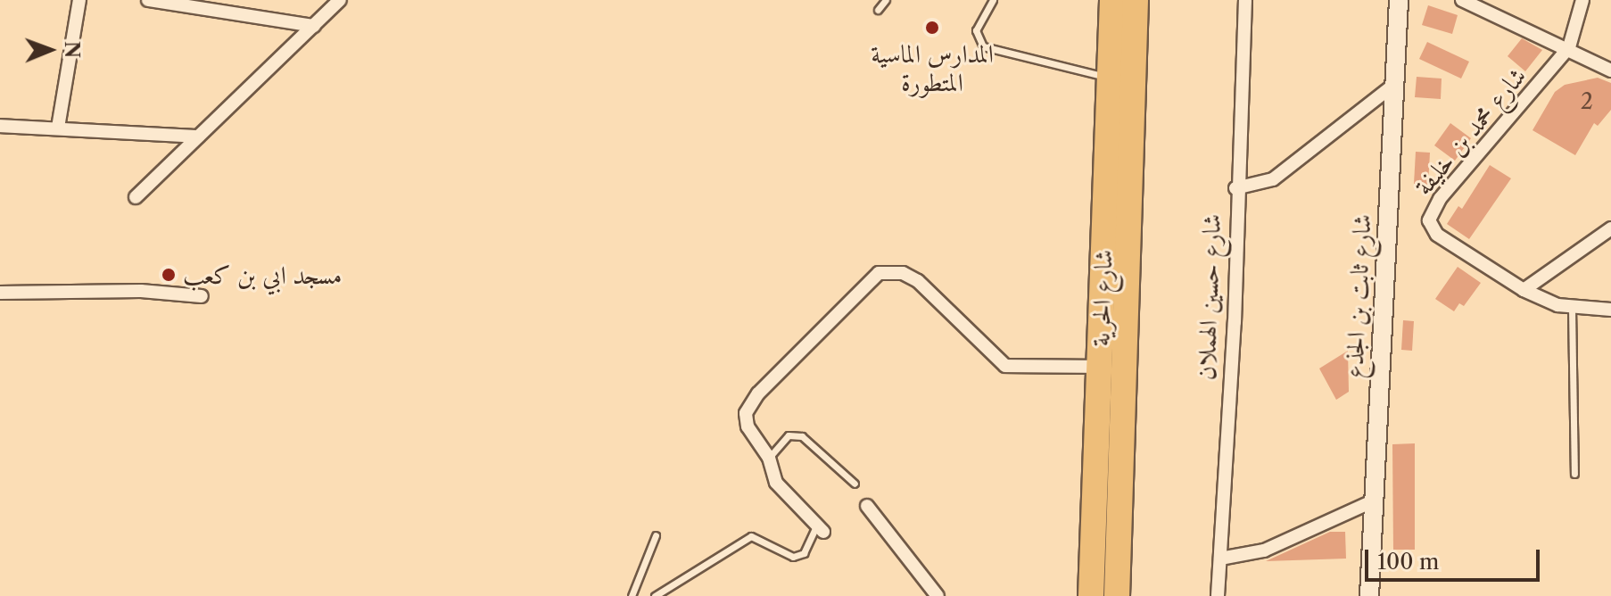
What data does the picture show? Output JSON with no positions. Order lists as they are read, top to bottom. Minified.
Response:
{"streets":{"highway":["شارع الحرية"],"street":["شارع محمد بن خليفة","شارع ثابت بن الجذع","شارع حسين الهملان"]},"places":["المدارس الماسية المتطورة","مسجد ابي بن كعب"],"house_numbers":["2"],"scale_bar":"100 m","north":"right"}
